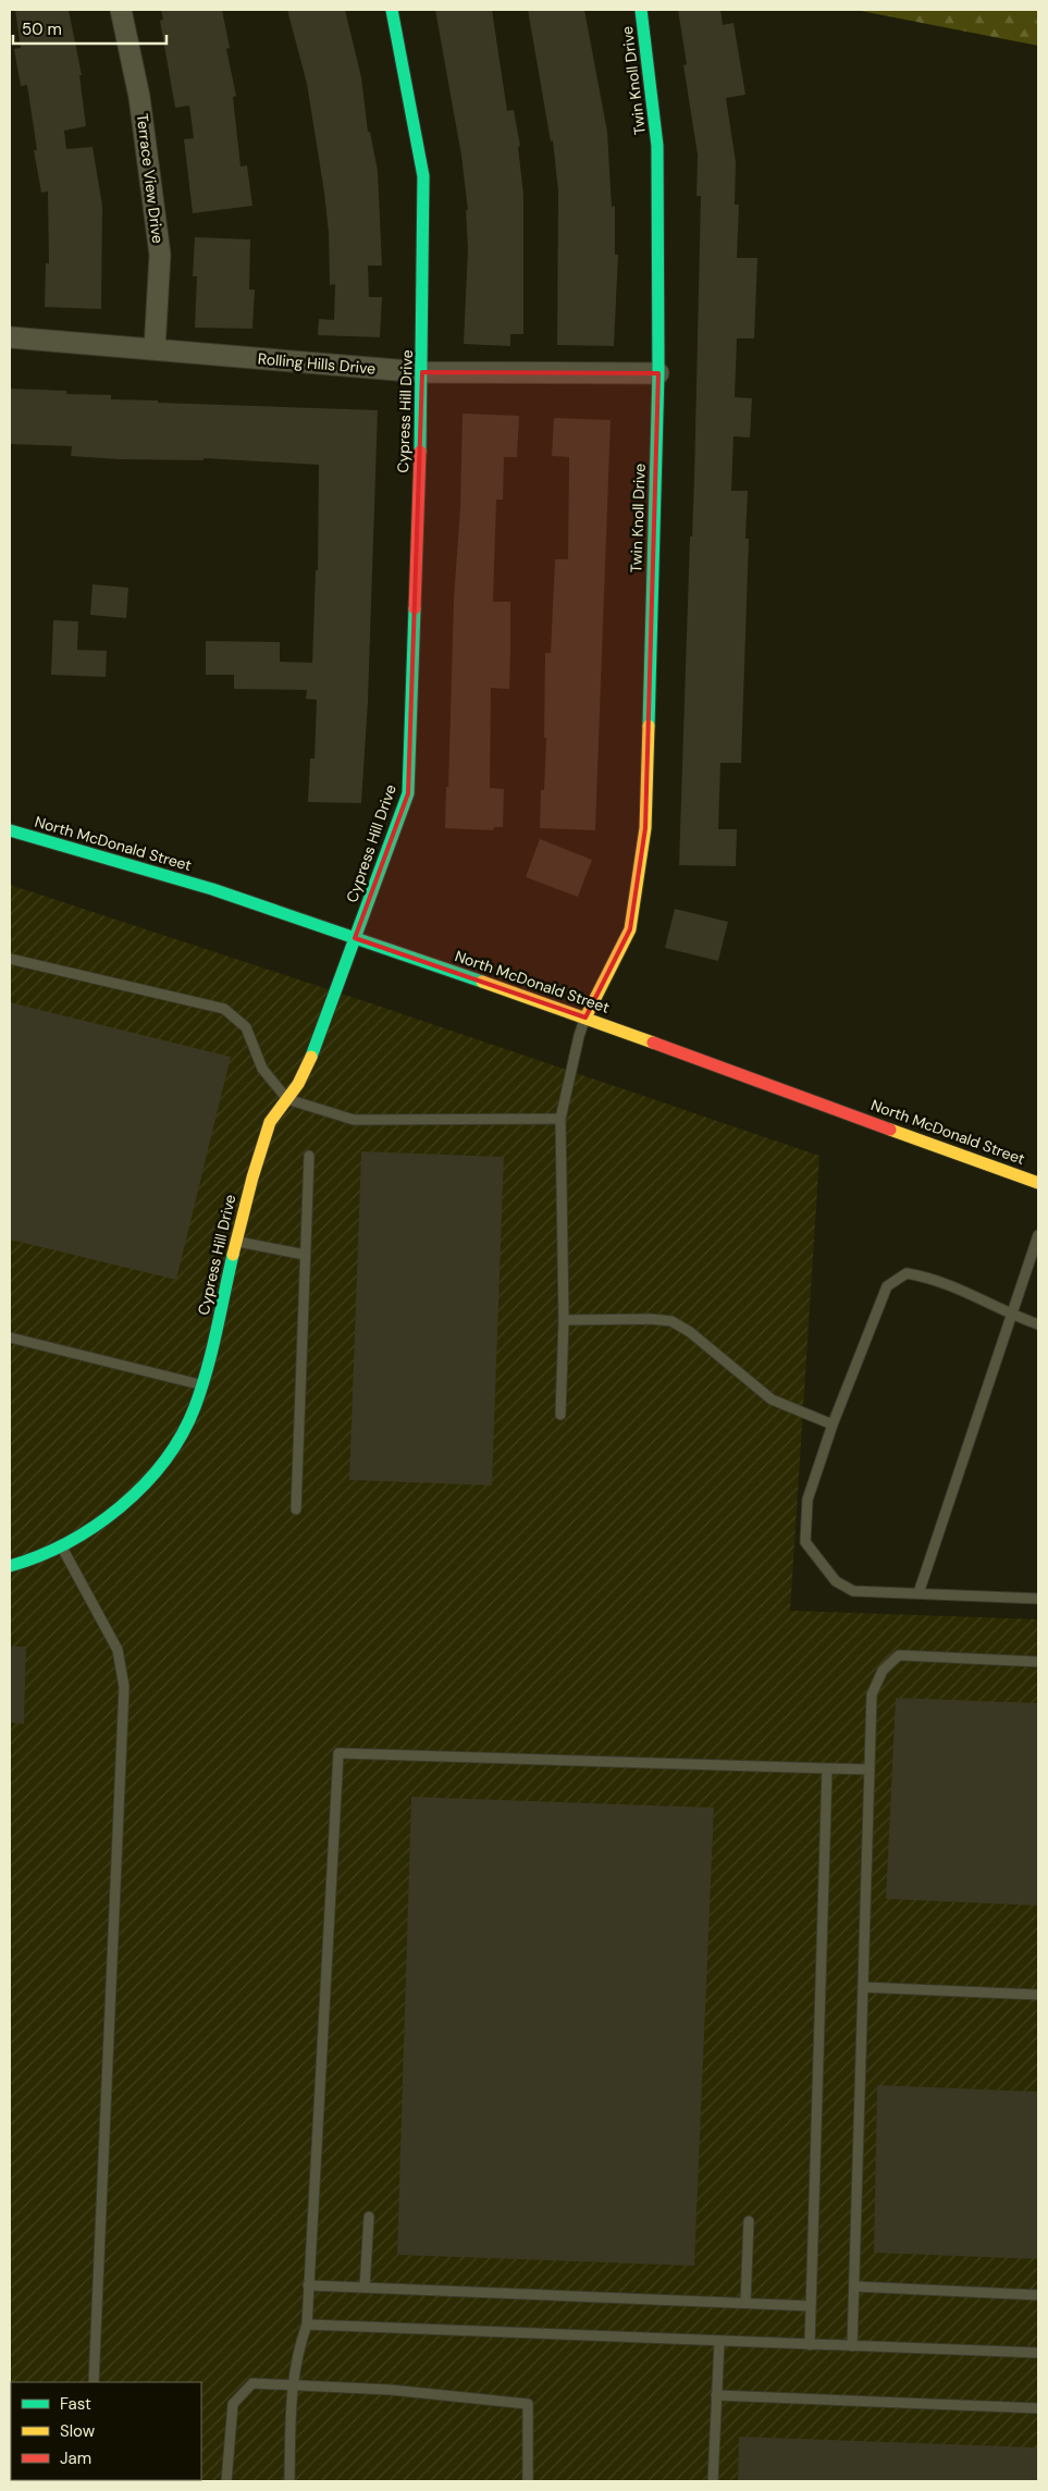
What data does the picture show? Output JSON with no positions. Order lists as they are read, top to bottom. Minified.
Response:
{"streets":{"street":["Twin Knoll Drive","Terrace View Drive","Rolling Hills Drive","Cypress Hill Drive","North McDonald Street"]},"crossings":[["Twin Knoll Drive","Rolling Hills Drive"],["Twin Knoll Drive","North McDonald Street"],["Terrace View Drive","Rolling Hills Drive"],["Rolling Hills Drive","Cypress Hill Drive"],["Cypress Hill Drive","North McDonald Street"]],"legend":["Fast","Slow","Jam"],"scale_bar":"50 m"}
